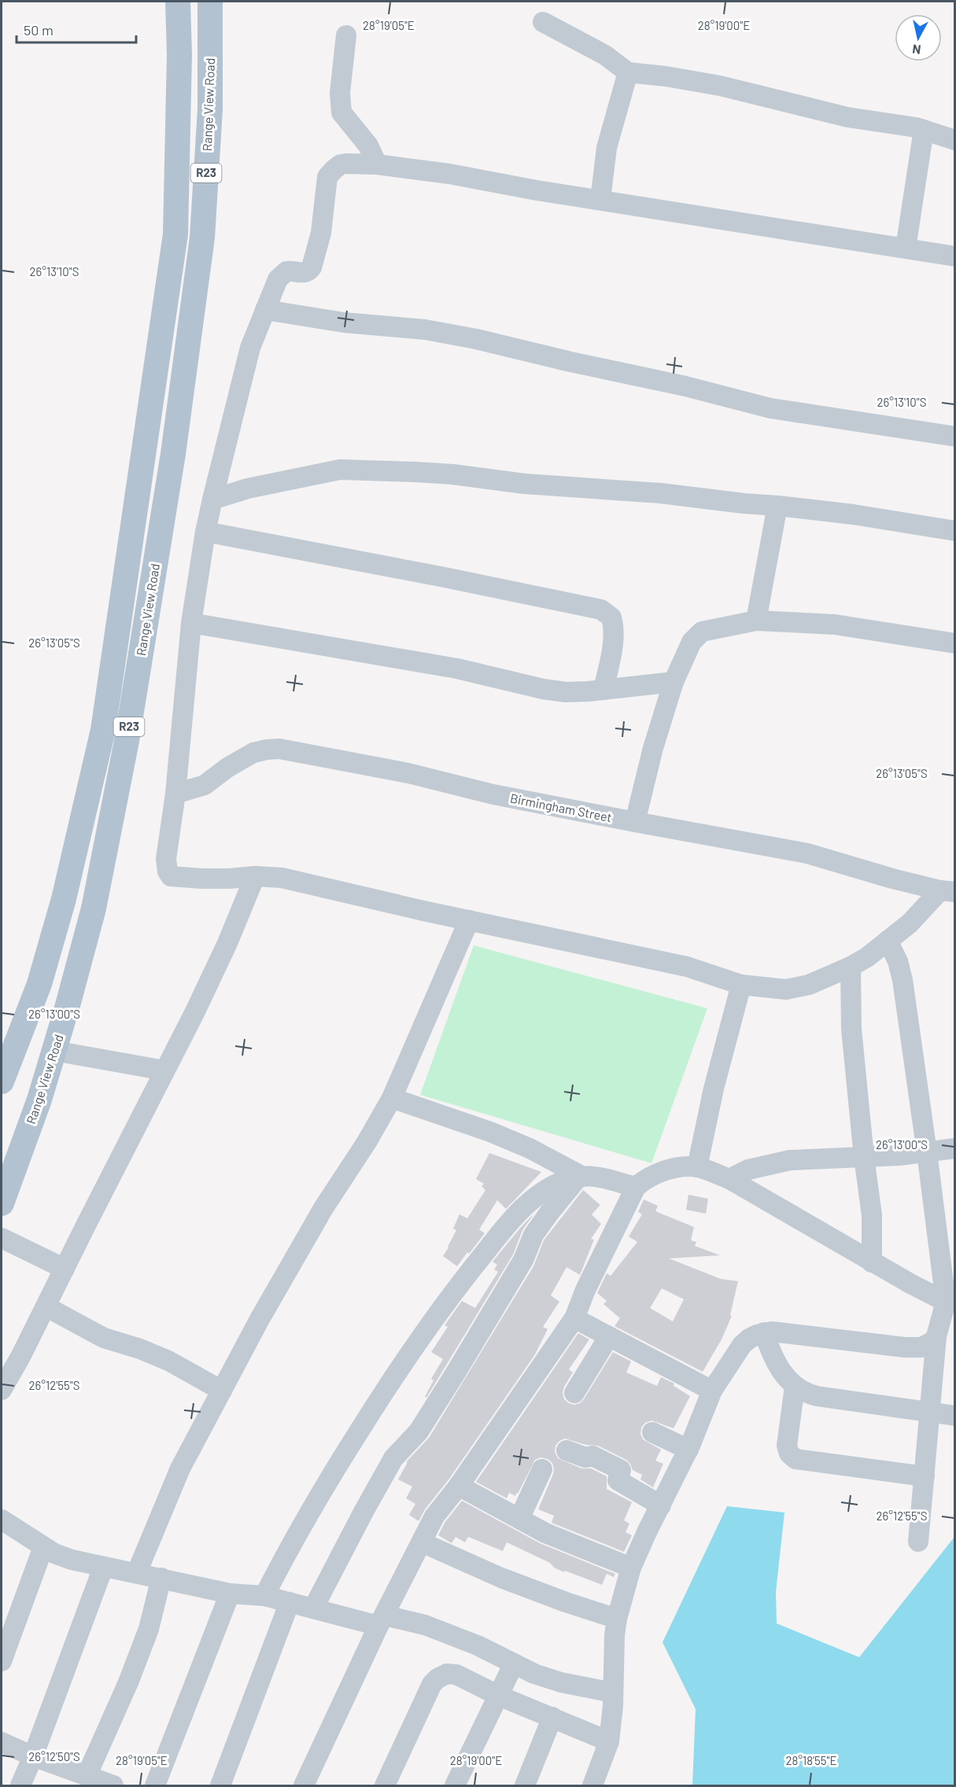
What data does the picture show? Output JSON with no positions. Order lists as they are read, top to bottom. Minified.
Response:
{"streets":{"main road":["Range View Road","R23"],"street":["Birmingham Street"]},"scale_bar":"50 m","north":"bottom","coordinates":["28°19'05\"E","28°19'00\"E","26°13'10\"S","26°13'05\"S","26°13'00\"S","26°12'55\"S","26°12'50\"S","28°18'55\"E"]}
